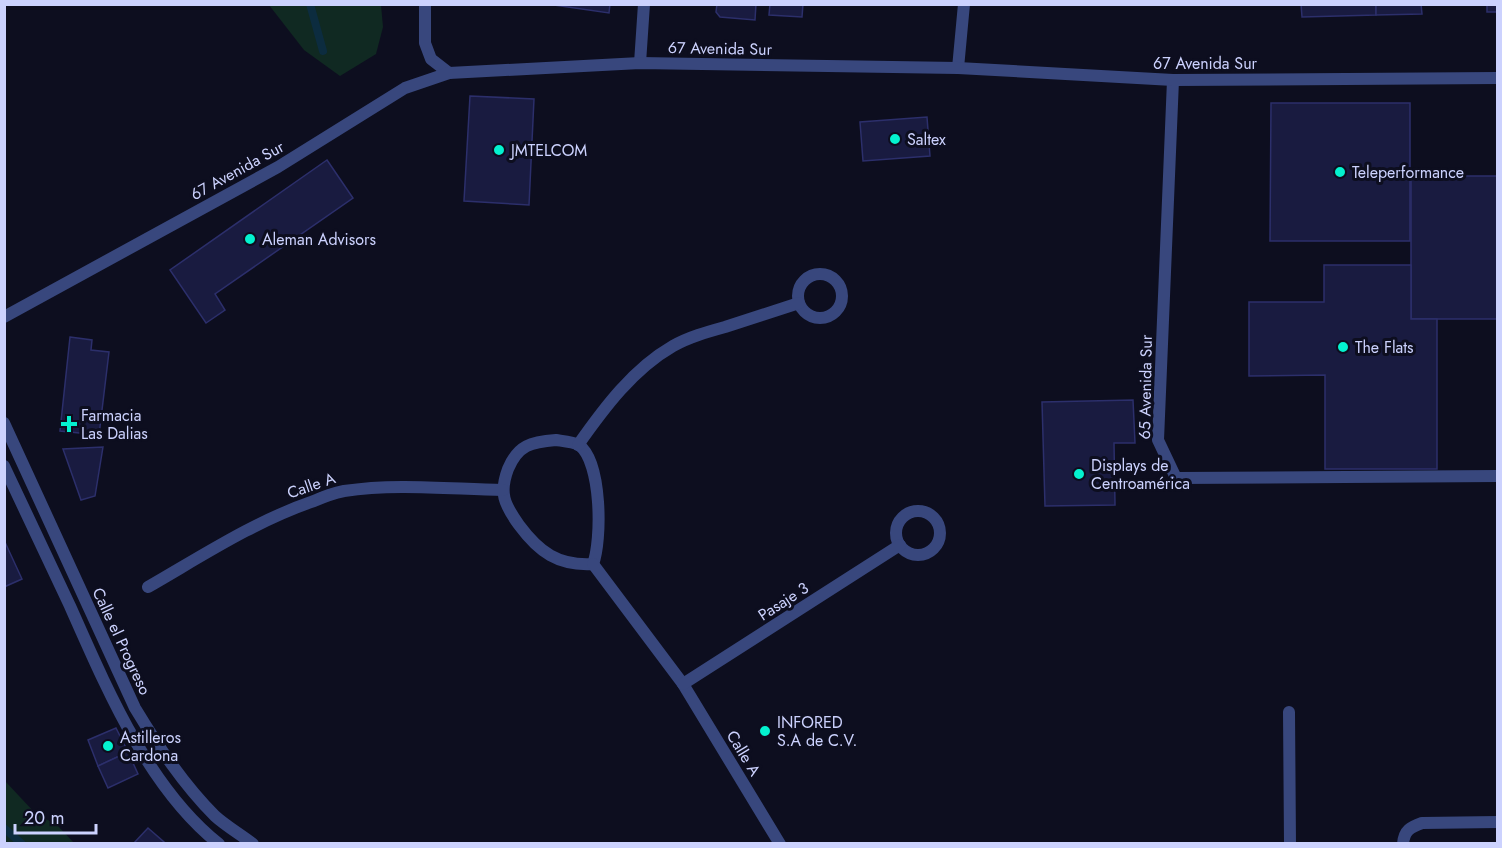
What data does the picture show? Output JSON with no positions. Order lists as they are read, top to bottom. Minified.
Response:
{"streets":{"street":["67 Avenida Sur","65 Avenida Sur","Calle A","Pasaje 3","Calle el Progreso"]},"crossings":[["67 Avenida Sur","65 Avenida Sur"],["Calle A","Pasaje 3"]],"places":{"other":["Saltex","JMTELCOM","Teleperformance","Aleman Advisors","The Flats","Displays de Centroamérica","INFORED S.A de C.V.","Astilleros Cardona"],"health":["Farmacia Las Dalias"]},"scale_bar":"20 m"}
